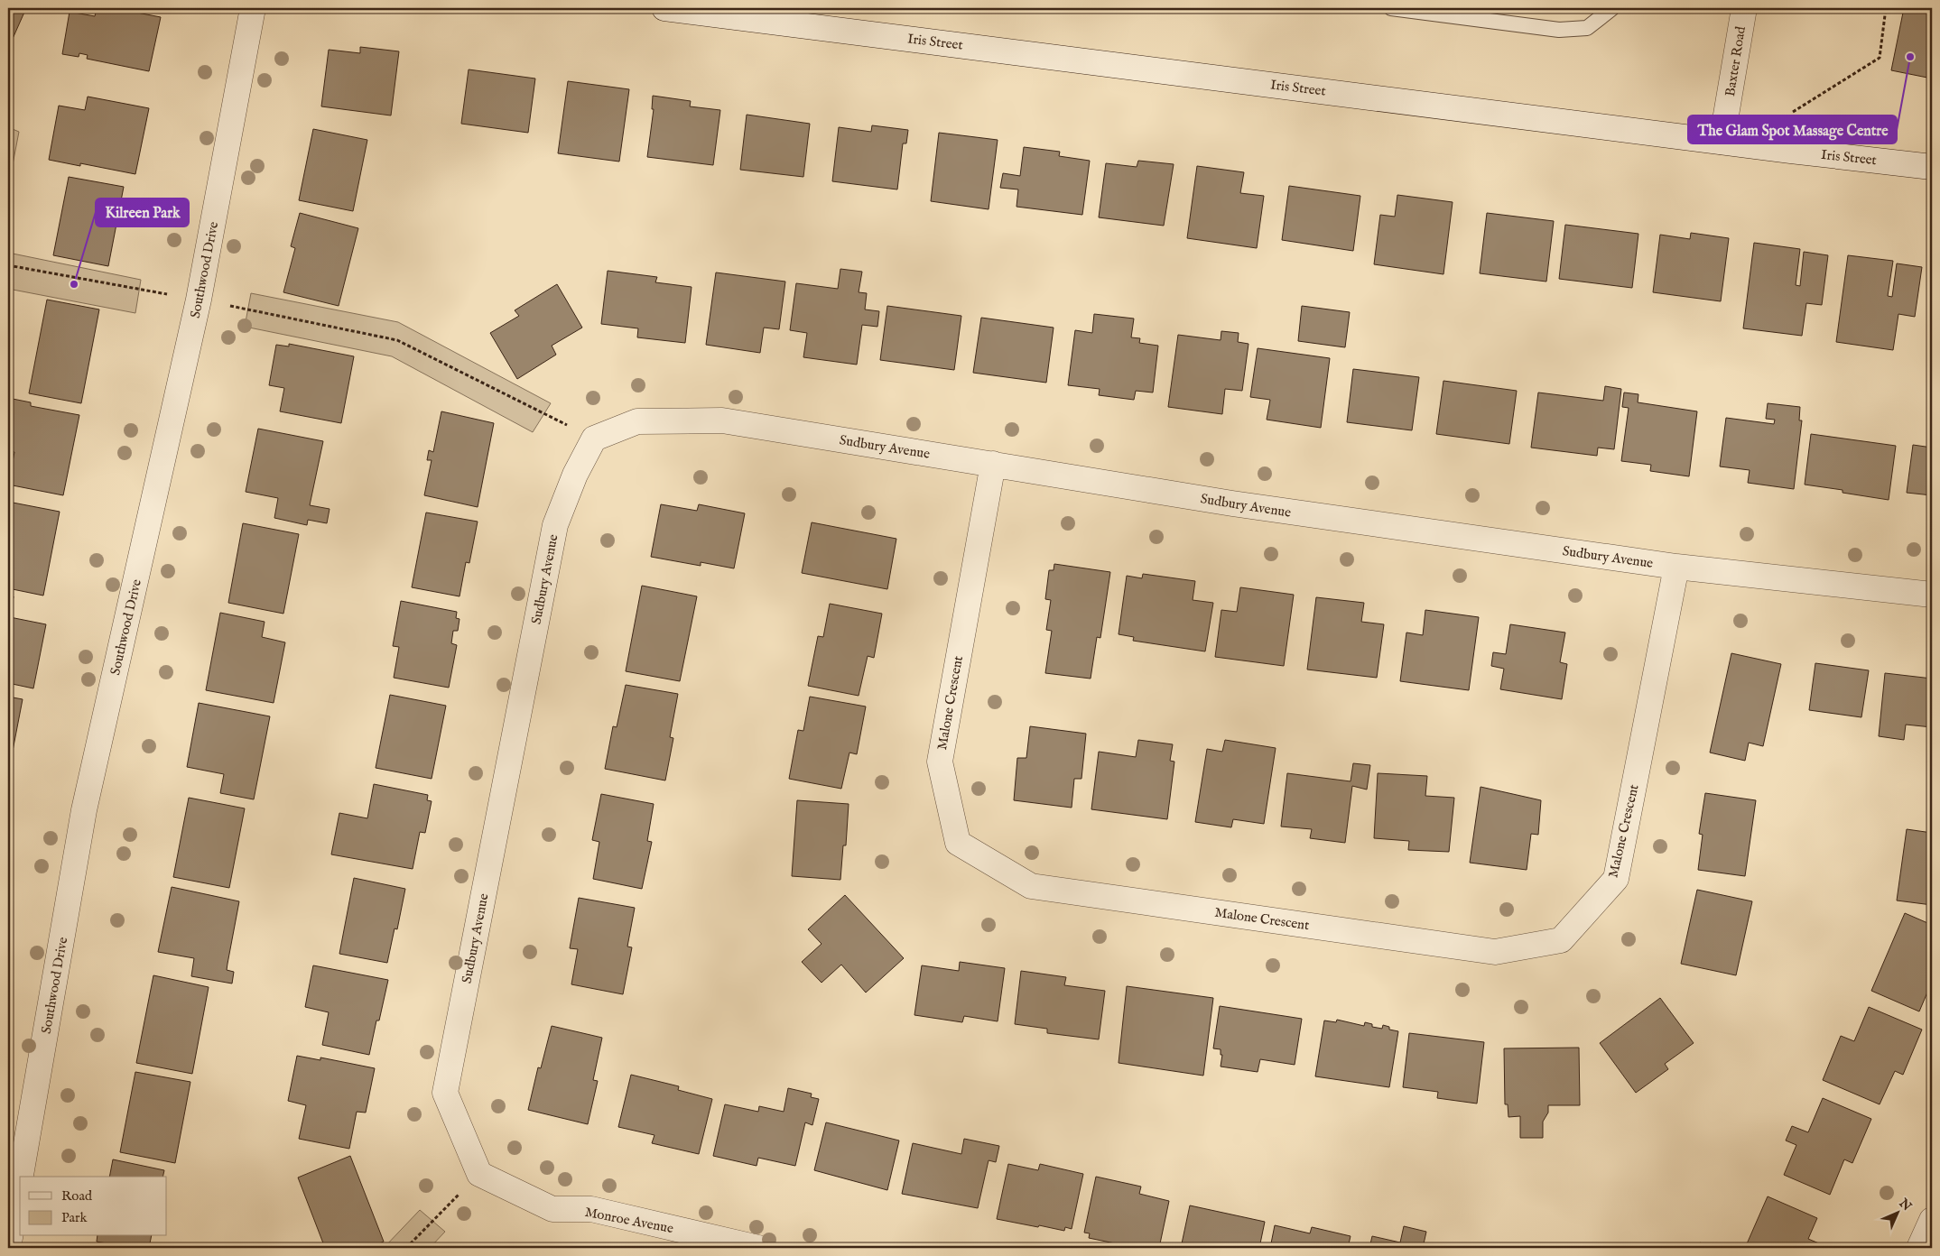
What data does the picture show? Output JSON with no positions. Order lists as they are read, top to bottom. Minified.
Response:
{"streets":{"street":["Iris Street","Baxter Road","Southwood Drive","Sudbury Avenue","Malone Crescent","Monroe Avenue"]},"crossings":[["Iris Street","Baxter Road"],["Sudbury Avenue","Malone Crescent"],["Sudbury Avenue","Monroe Avenue"]],"places":["The Glam Spot Massage Centre","Kilreen Park"],"legend":["Road","Park"],"north":"top right"}
